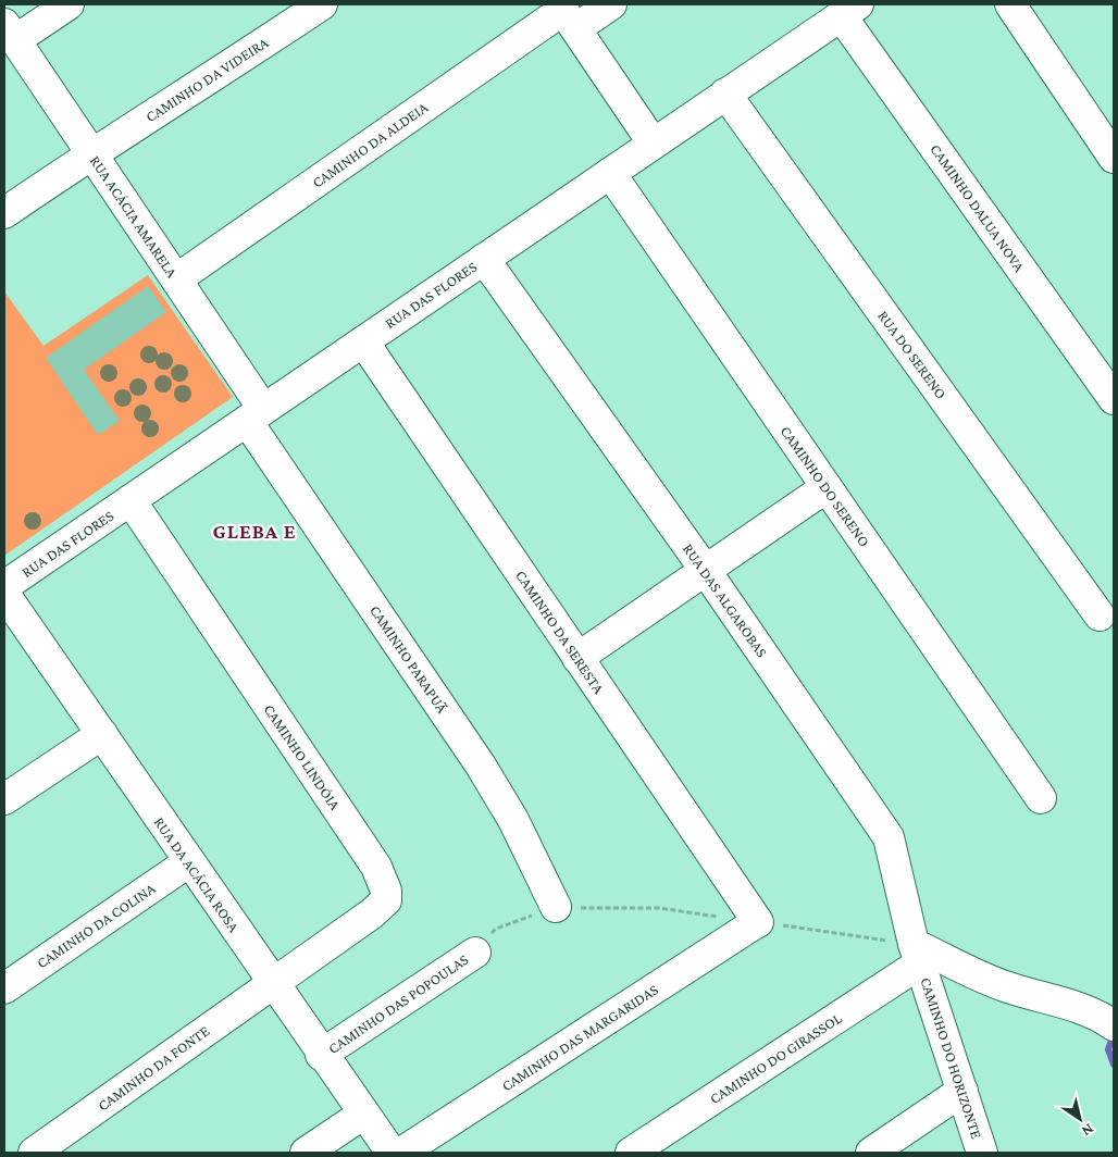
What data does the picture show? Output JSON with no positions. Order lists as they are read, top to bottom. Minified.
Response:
{"streets":{"street":["CAMINHO DA VIDEIRA","CAMINHO DA ALDEIA","CAMINHO DALUA NOVA","RUA ACÁCIA AMARELA","RUA DAS FLORES","RUA DO SERENO","CAMINHO DO SERENO","RUA DAS ALGAROBAS","CAMINHO DA SERESTA","CAMINHO PARAPUÃ","CAMINHO LINDÓIA","RUA DA ACÁCIA ROSA","CAMINHO DA COLINA","CAMINHO DAS POPOULAS","CAMINHO DAS MARGARIDAS","CAMINHO DO GIRASSOL","CAMINHO DO HORIZONTE","CAMINHO DA FONTE"]},"crossings":[["CAMINHO DA VIDEIRA","RUA ACÁCIA AMARELA"],["CAMINHO DA ALDEIA","RUA ACÁCIA AMARELA"],["CAMINHO DALUA NOVA","RUA DAS FLORES"],["RUA ACÁCIA AMARELA","RUA DAS FLORES"],["RUA ACÁCIA AMARELA","CAMINHO PARAPUÃ"],["RUA DAS FLORES","RUA DO SERENO"],["RUA DAS FLORES","CAMINHO DO SERENO"],["RUA DAS FLORES","RUA DAS ALGAROBAS"],["RUA DAS FLORES","CAMINHO DA SERESTA"],["RUA DAS FLORES","CAMINHO PARAPUÃ"],["RUA DAS FLORES","CAMINHO LINDÓIA"],["RUA DAS ALGAROBAS","CAMINHO DO GIRASSOL"],["RUA DAS ALGAROBAS","CAMINHO DO HORIZONTE"],["CAMINHO DA SERESTA","CAMINHO DAS MARGARIDAS"],["CAMINHO LINDÓIA","RUA DA ACÁCIA ROSA"],["CAMINHO LINDÓIA","CAMINHO DA FONTE"],["RUA DA ACÁCIA ROSA","CAMINHO DA COLINA"],["RUA DA ACÁCIA ROSA","CAMINHO DAS POPOULAS"],["RUA DA ACÁCIA ROSA","CAMINHO DA FONTE"],["CAMINHO DO GIRASSOL","CAMINHO DO HORIZONTE"]],"districts":["GLEBA E"],"north":"bottom right"}
